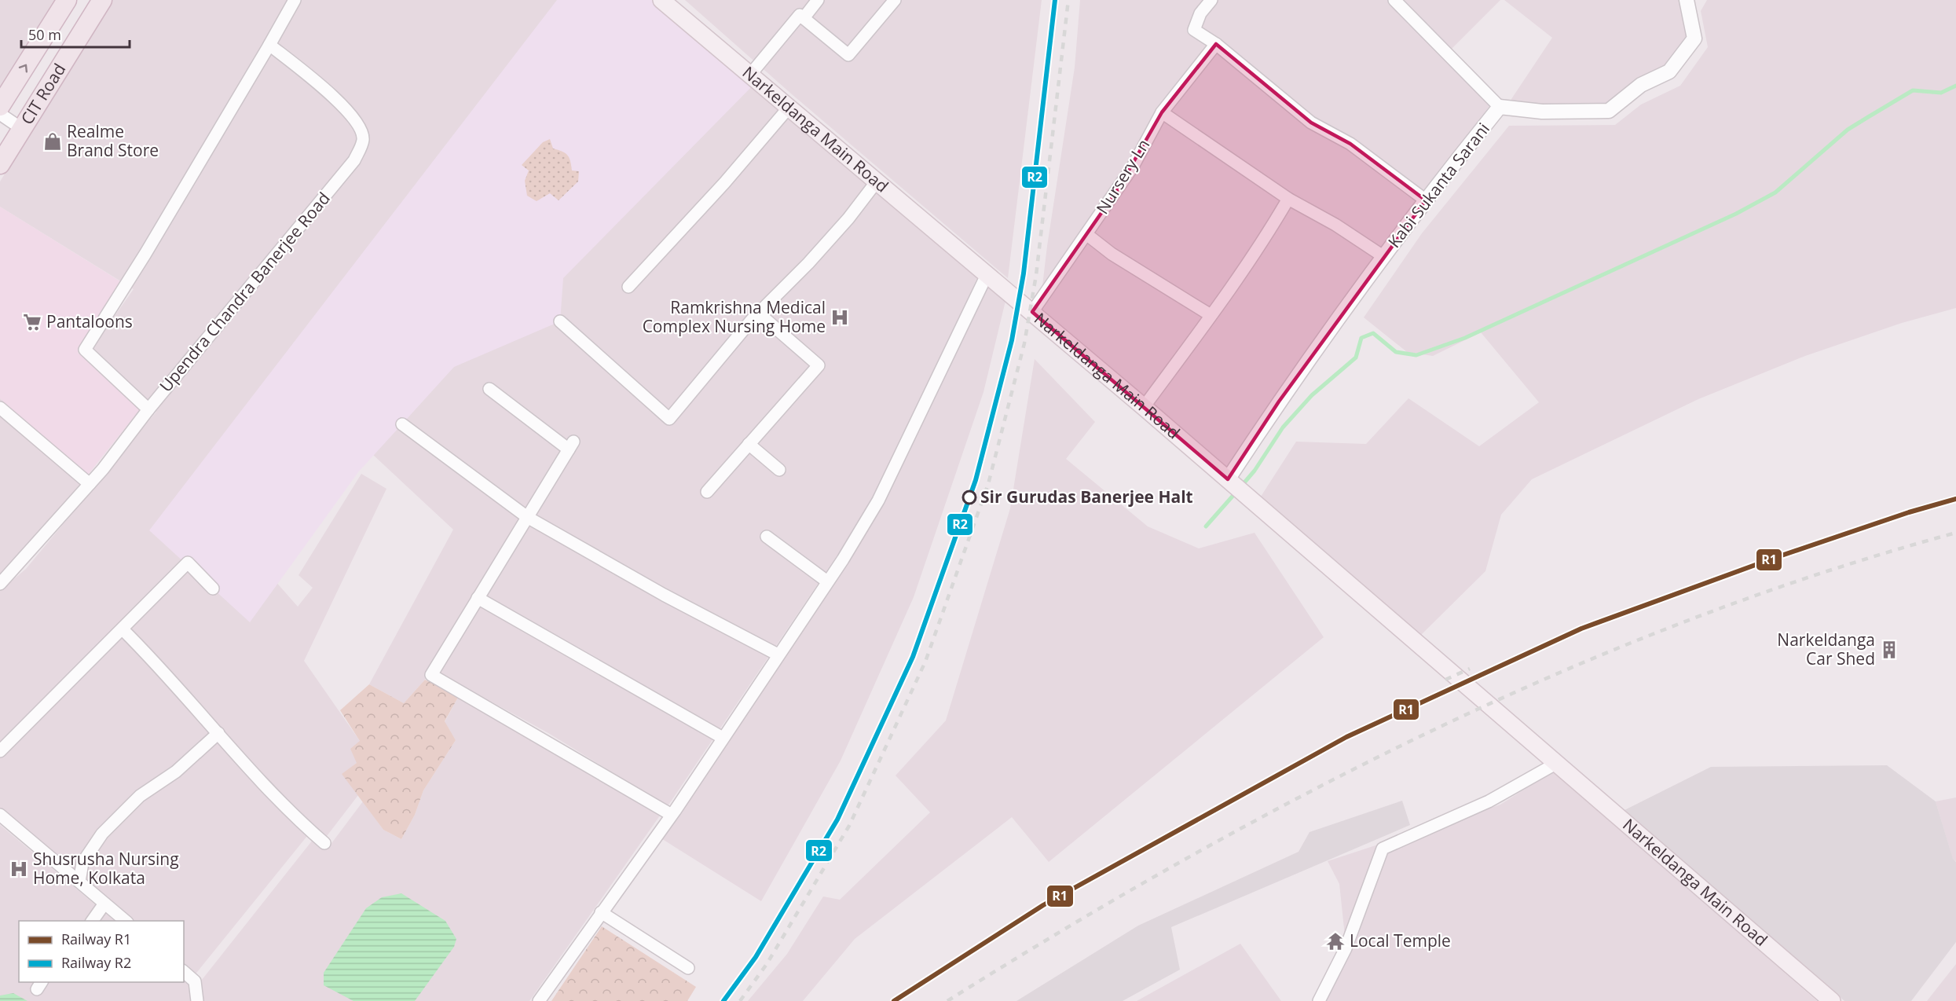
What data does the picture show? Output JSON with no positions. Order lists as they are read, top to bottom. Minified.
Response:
{"streets":{"main road":["CIT Road","Narkeldanga Main Road"],"street":["Nursery Ln","Kabi Sukanta Sarani","Upendra Chandra Banerjee Road"]},"crossings":[["Narkeldanga Main Road","Nursery Ln"],["Narkeldanga Main Road","Kabi Sukanta Sarani"]],"places":{"shop":["Realme Brand Store"],"hospital":["Ramkrishna Medical Complex Nursing Home","Shusrusha Nursing Home, Kolkata"],"supermarket":["Pantaloons"],"other":["Sir Gurudas Banerjee Halt"],"building":["Narkeldanga Car Shed"],"temple":["Local Temple"]},"lines":["rail line R2","rail line R1"],"legend":["Railway R1","Railway R2"],"scale_bar":"50 m"}
